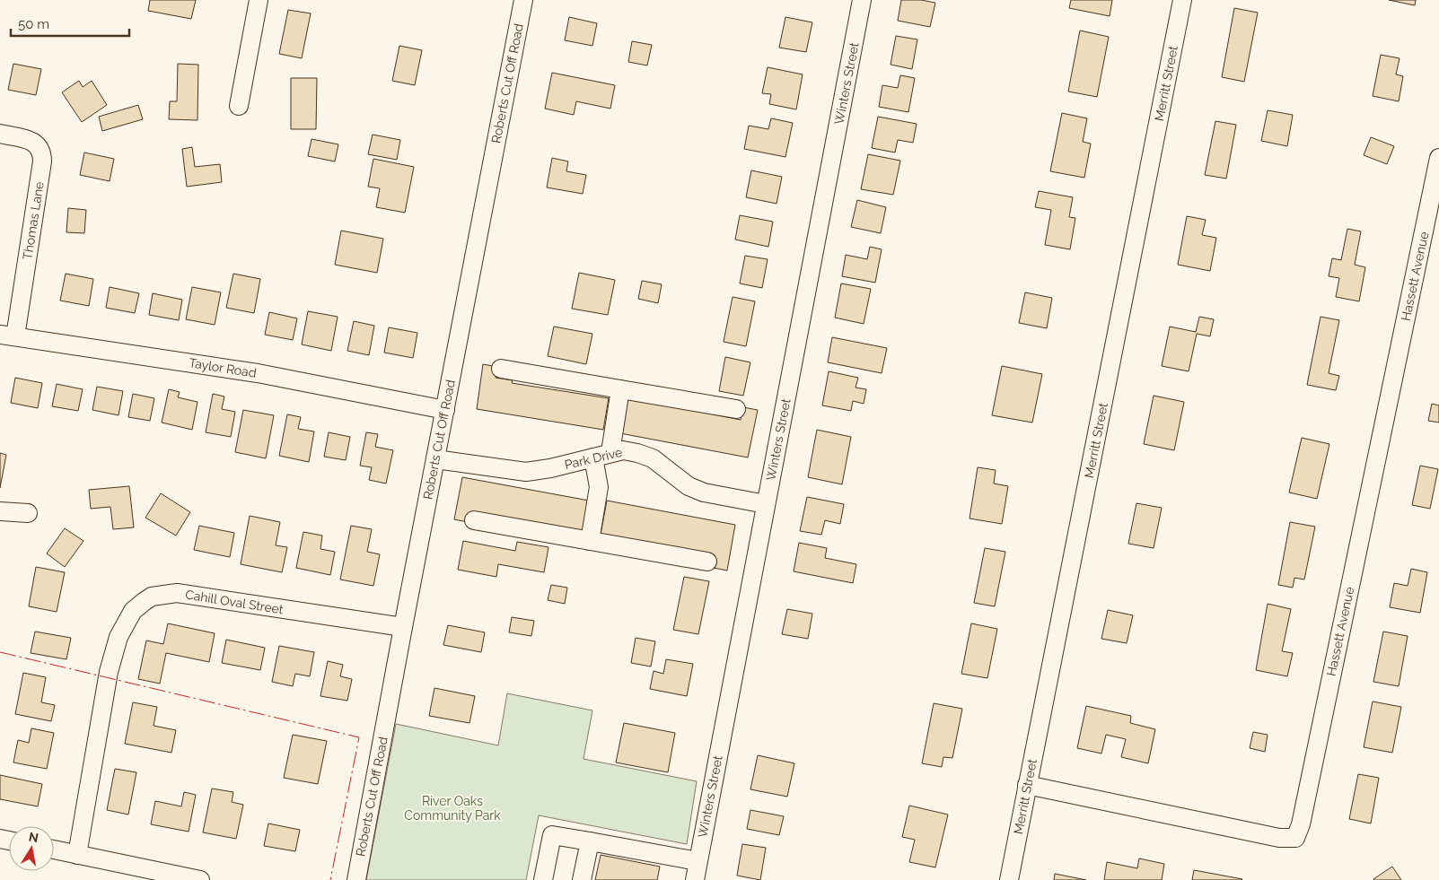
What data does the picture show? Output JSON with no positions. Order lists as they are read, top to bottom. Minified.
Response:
{"streets":{"street":["Roberts Cut Off Road","Winters Street","Merritt Street","Thomas Lane","Hassett Avenue","Taylor Road","Park Drive","Cahill Oval Street"]},"crossings":[["Roberts Cut Off Road","Taylor Road"],["Roberts Cut Off Road","Park Drive"],["Roberts Cut Off Road","Cahill Oval Street"],["Winters Street","Park Drive"],["Merritt Street","Hassett Avenue"],["Thomas Lane","Taylor Road"]],"parks":["River Oaks Community Park"],"scale_bar":"50 m","north":"top"}
